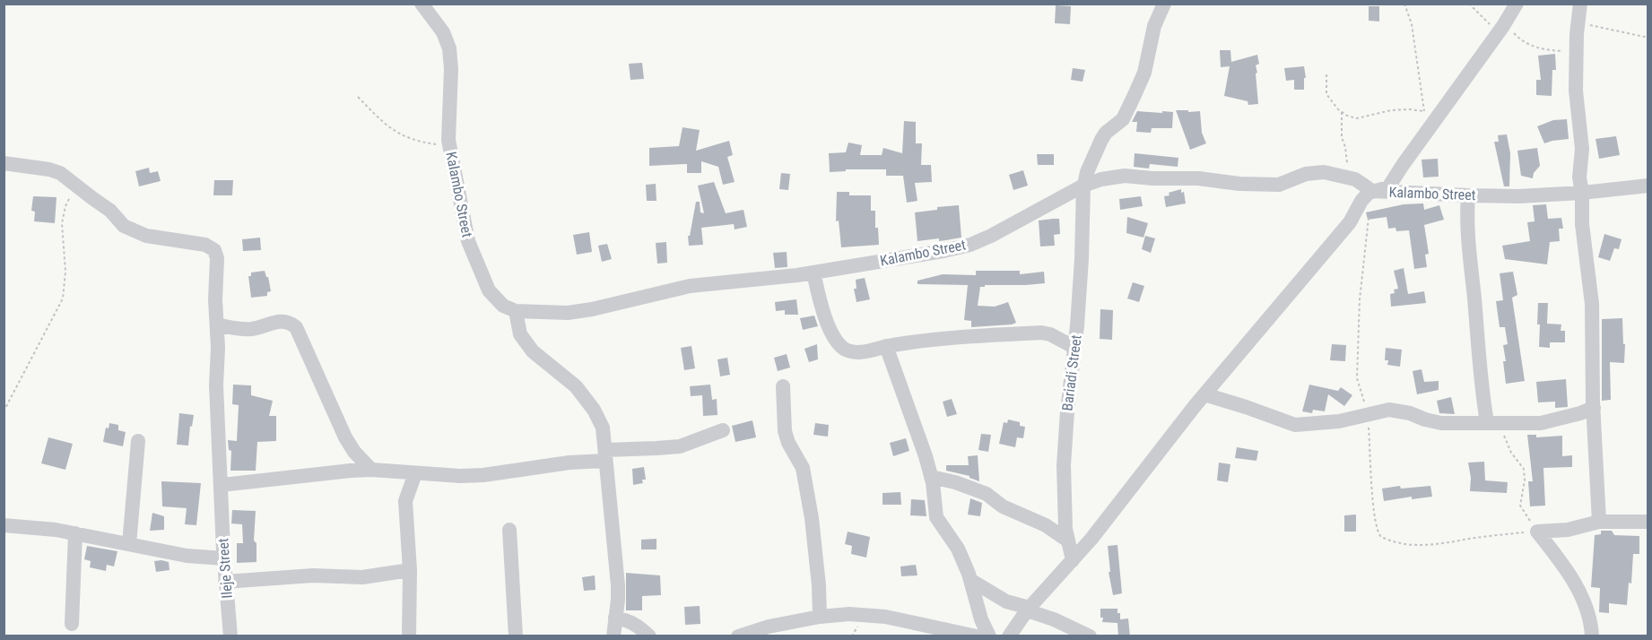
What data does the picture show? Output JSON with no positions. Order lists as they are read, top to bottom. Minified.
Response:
{"streets":{"street":["Kalambo Street","Bariadi Street","Ileje Street"]},"crossings":[["Kalambo Street","Bariadi Street"]]}
